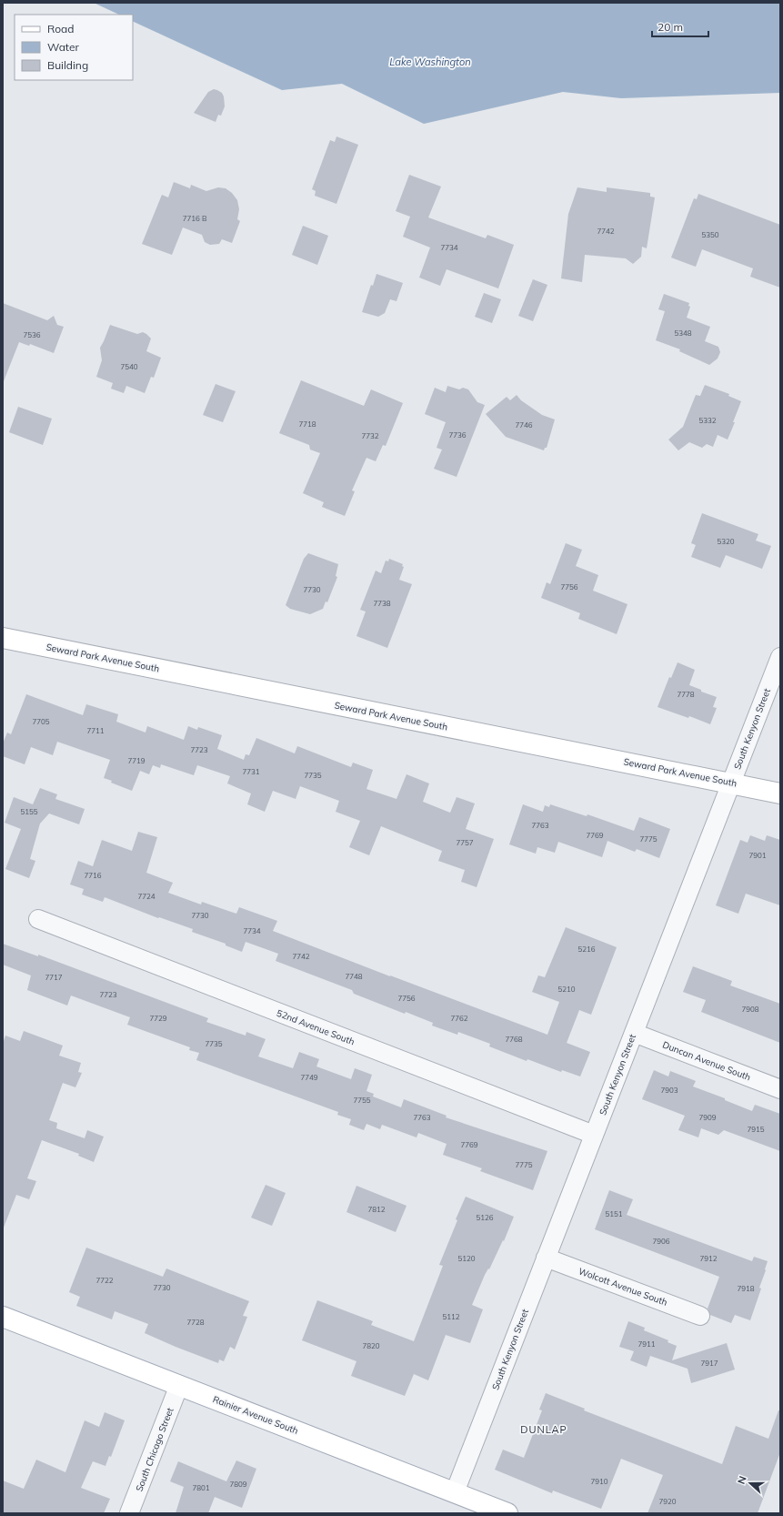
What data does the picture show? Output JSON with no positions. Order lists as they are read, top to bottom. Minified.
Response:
{"streets":{"main road":["Seward Park Avenue South","Rainier Avenue South"],"street":["South Kenyon Street","52nd Avenue South","Duncan Avenue South","Wolcott Avenue South","South Chicago Street"]},"crossings":[["Seward Park Avenue South","South Kenyon Street"],["South Kenyon Street","52nd Avenue South"],["South Kenyon Street","Duncan Avenue South"],["South Kenyon Street","Wolcott Avenue South"],["South Kenyon Street","Rainier Avenue South"],["Rainier Avenue South","South Chicago Street"]],"districts":["DUNLAP"],"water":["Lake Washington"],"house_numbers":["7716 B","7742","5350","7734","5348","7536","7540","5332","7718","7746","7736","7732","5320","7756","7730","7738","7778","7705","7711","7723","7719","7731","7735","5155","7763","7769","7775","7757","7901","7716","7724","7730","7734","5216","7742","7748","7717","5210","7723","7756","7908","7729","7762","7768","7735","7749","7903","7755","7763","7909","7915","7769","7775","7812","5151","5126","7906","5120","7912","7722","7730","7918","5112","7728","7911","7820","7917","7910","7809","7801","7920"],"legend":["Road","Water","Building"],"scale_bar":"20 m","north":"left"}
